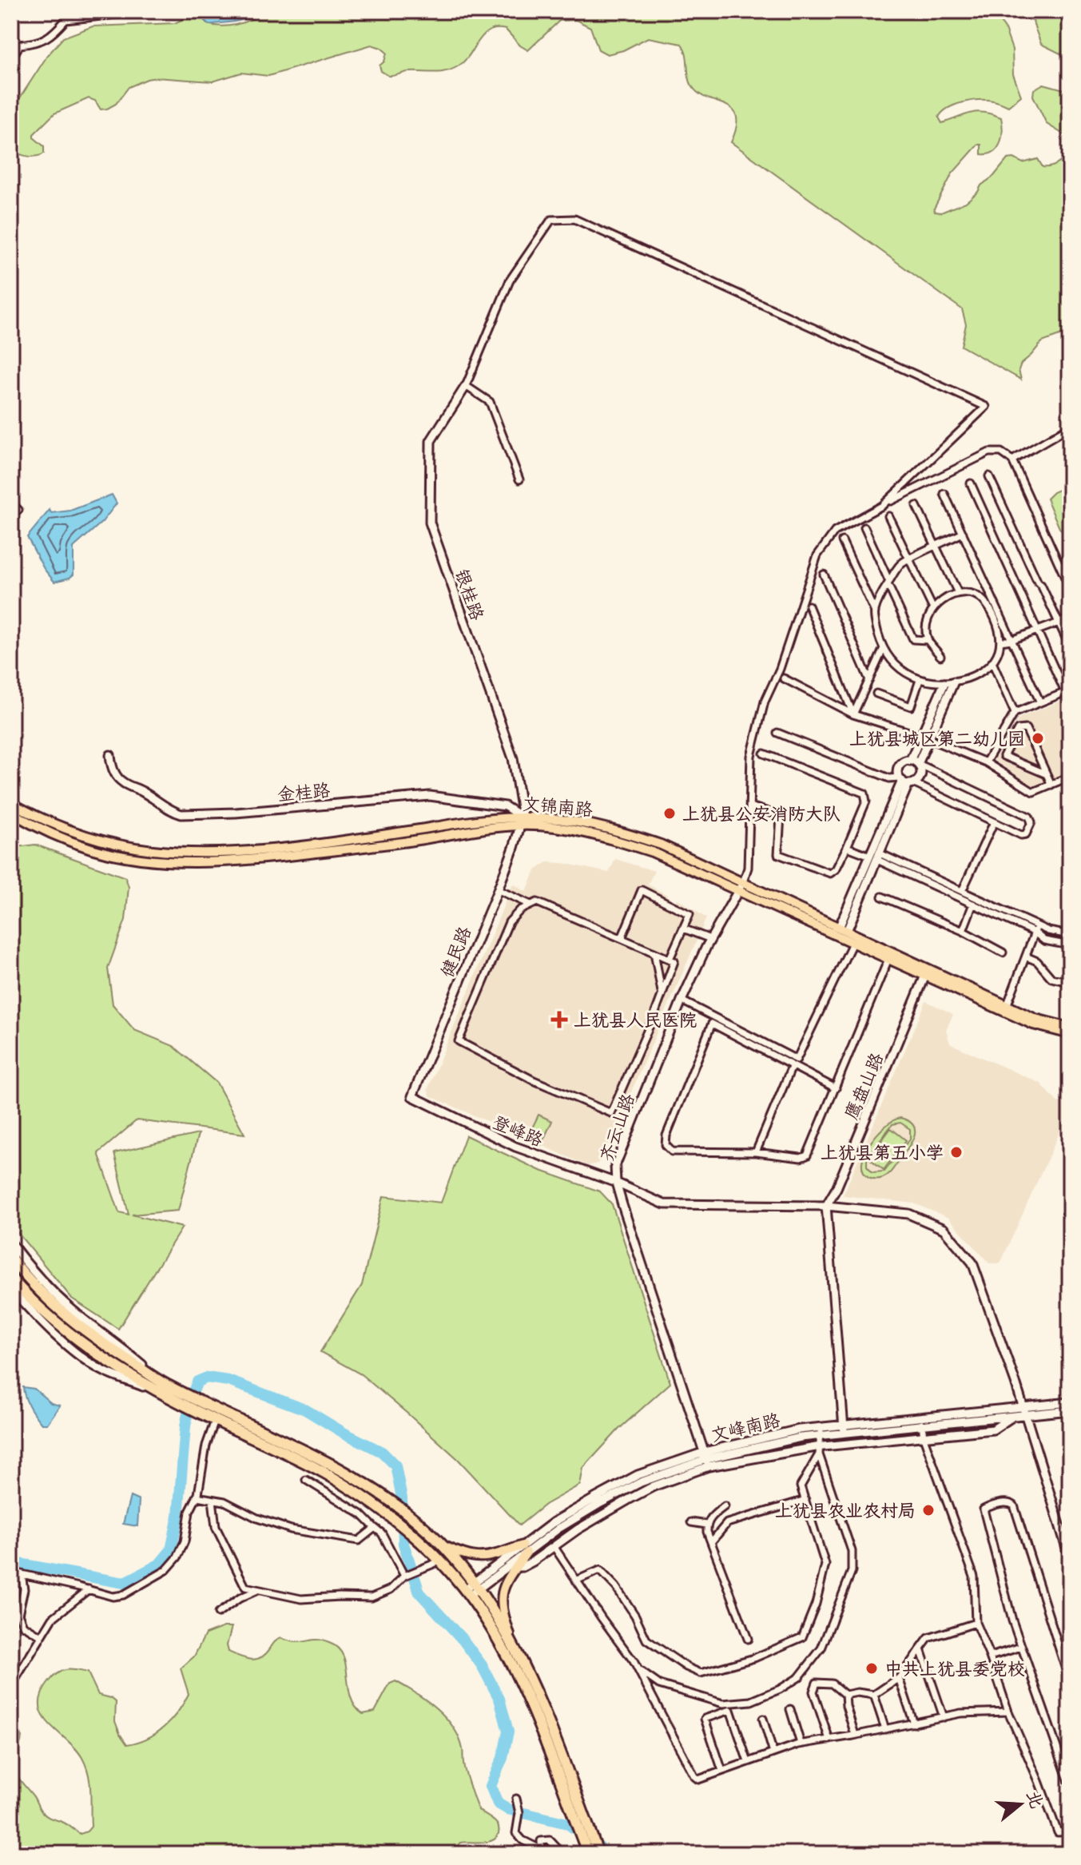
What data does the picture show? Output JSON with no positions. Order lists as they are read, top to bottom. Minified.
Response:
{"streets":{"main road":["文锦南路"],"street":["银桂路","金桂路","健民路","鹰盘山路","齐云山路","登峰路","文峰南路"]},"crossings":[["银桂路","金桂路"],["银桂路","文锦南路"],["银桂路","健民路"],["金桂路","文锦南路"],["金桂路","健民路"],["文锦南路","健民路"],["文锦南路","鹰盘山路"],["文锦南路","齐云山路"],["健民路","登峰路"],["鹰盘山路","登峰路"],["齐云山路","登峰路"],["齐云山路","文峰南路"],["登峰路","文峰南路"]],"places":{"other":["上犹县城区第二幼儿园","上犹县公安消防大队","上犹县第五小学","上犹县农业农村局","中共上犹县委党校"],"health":["上犹县人民医院"]},"north":"right"}
